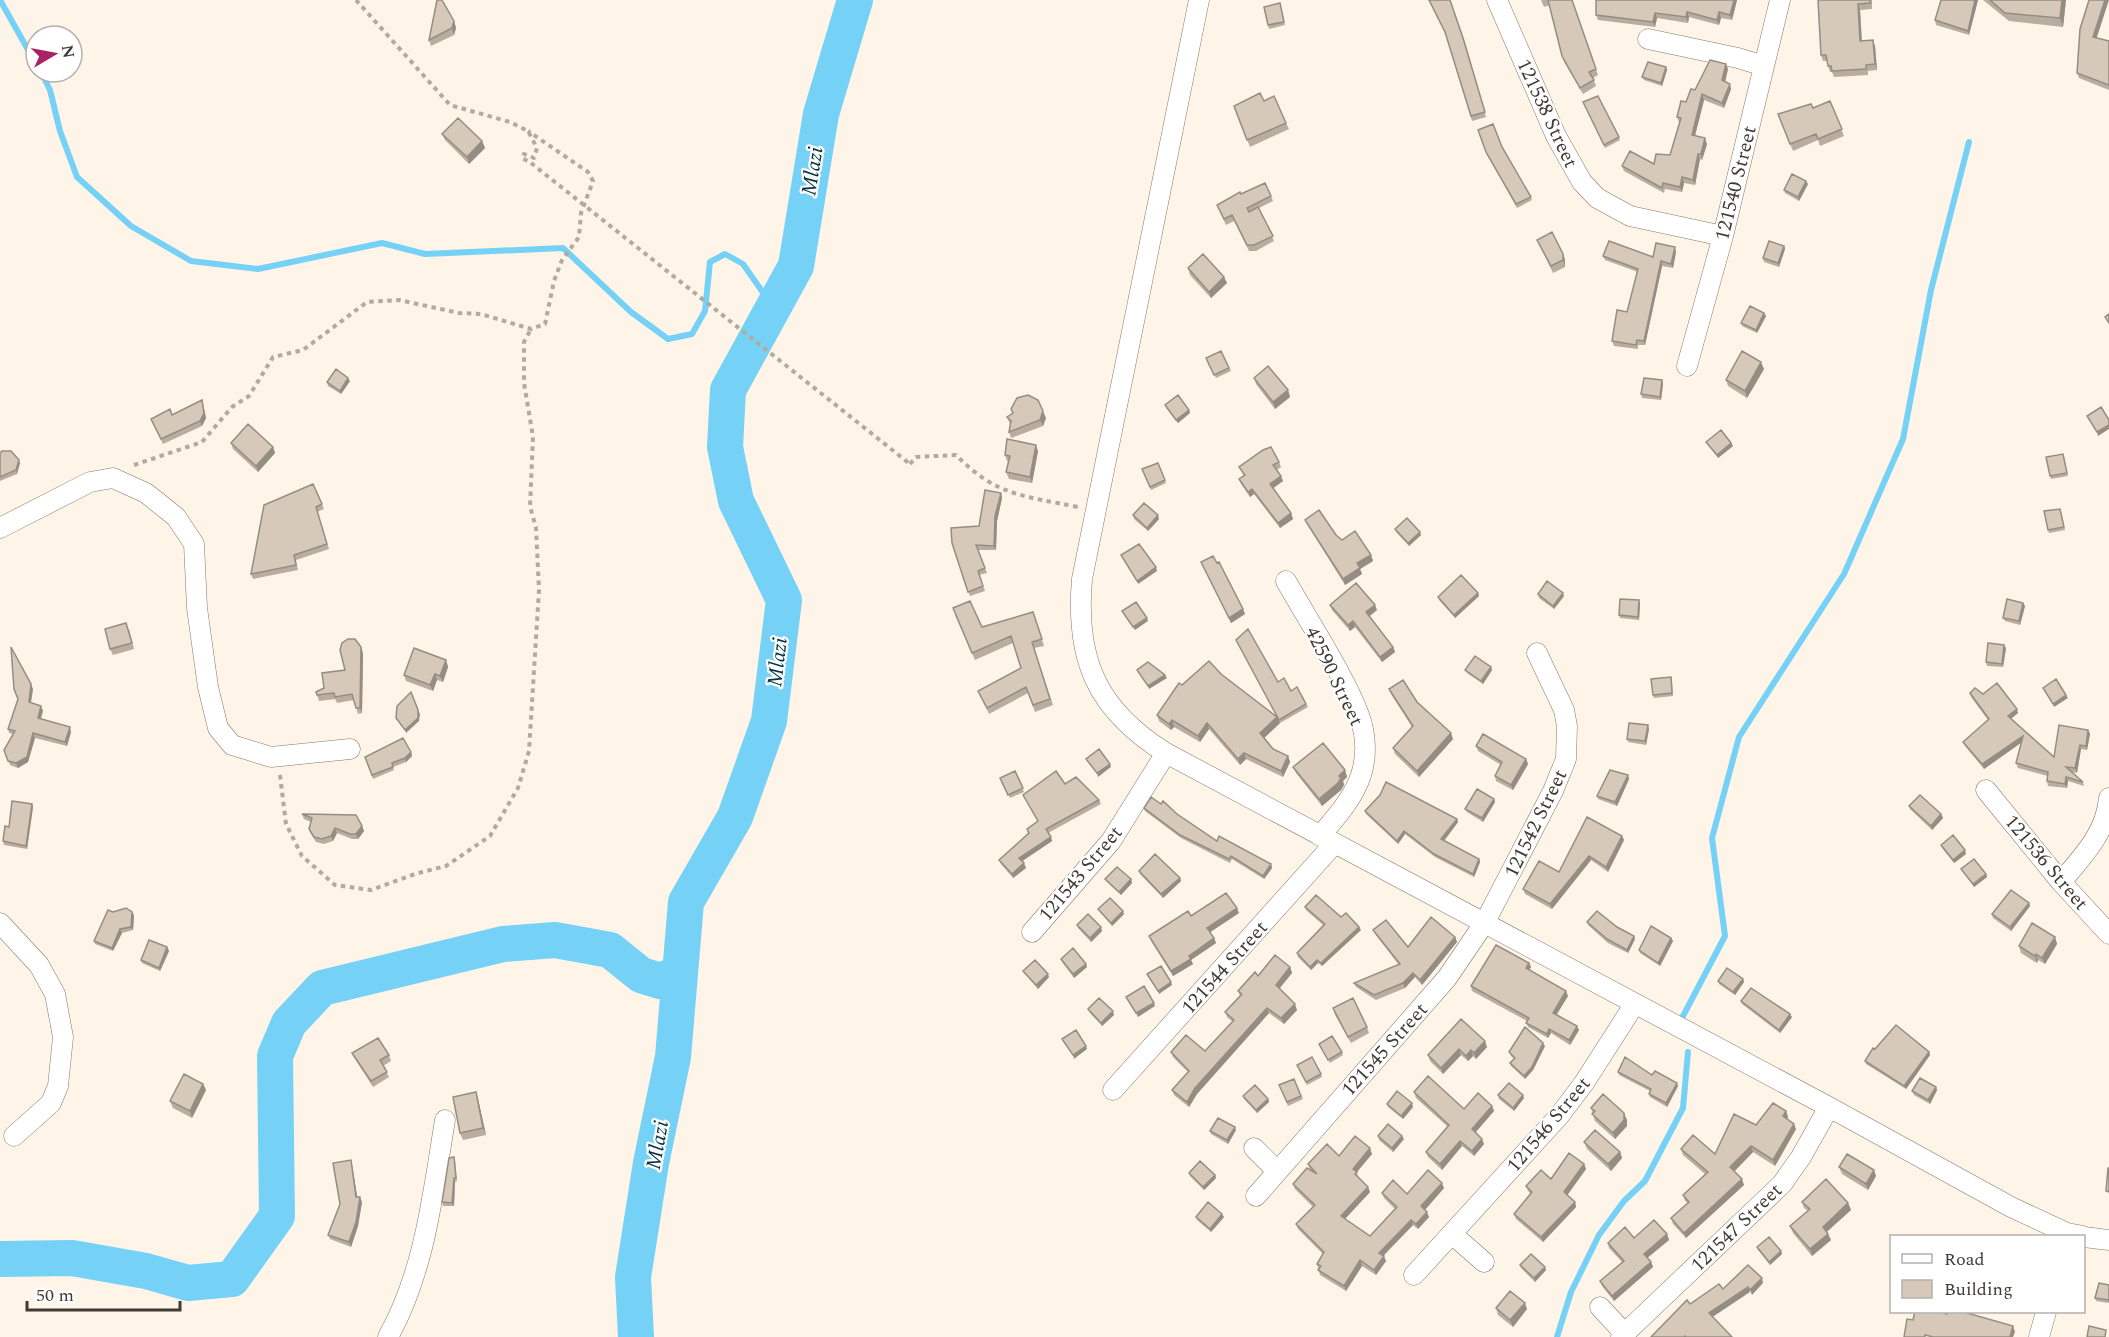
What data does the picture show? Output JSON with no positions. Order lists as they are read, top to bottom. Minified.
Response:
{"streets":{"street":["121538 Street","121540 Street","42590 Street","121542 Street","121536 Street","121543 Street","121544 Street","121545 Street","121546 Street","121547 Street"]},"crossings":[["121538 Street","121540 Street"],["42590 Street","121544 Street"],["121542 Street","121545 Street"]],"water":["Mlazi"],"legend":["Road","Building"],"scale_bar":"50 m","north":"right"}
